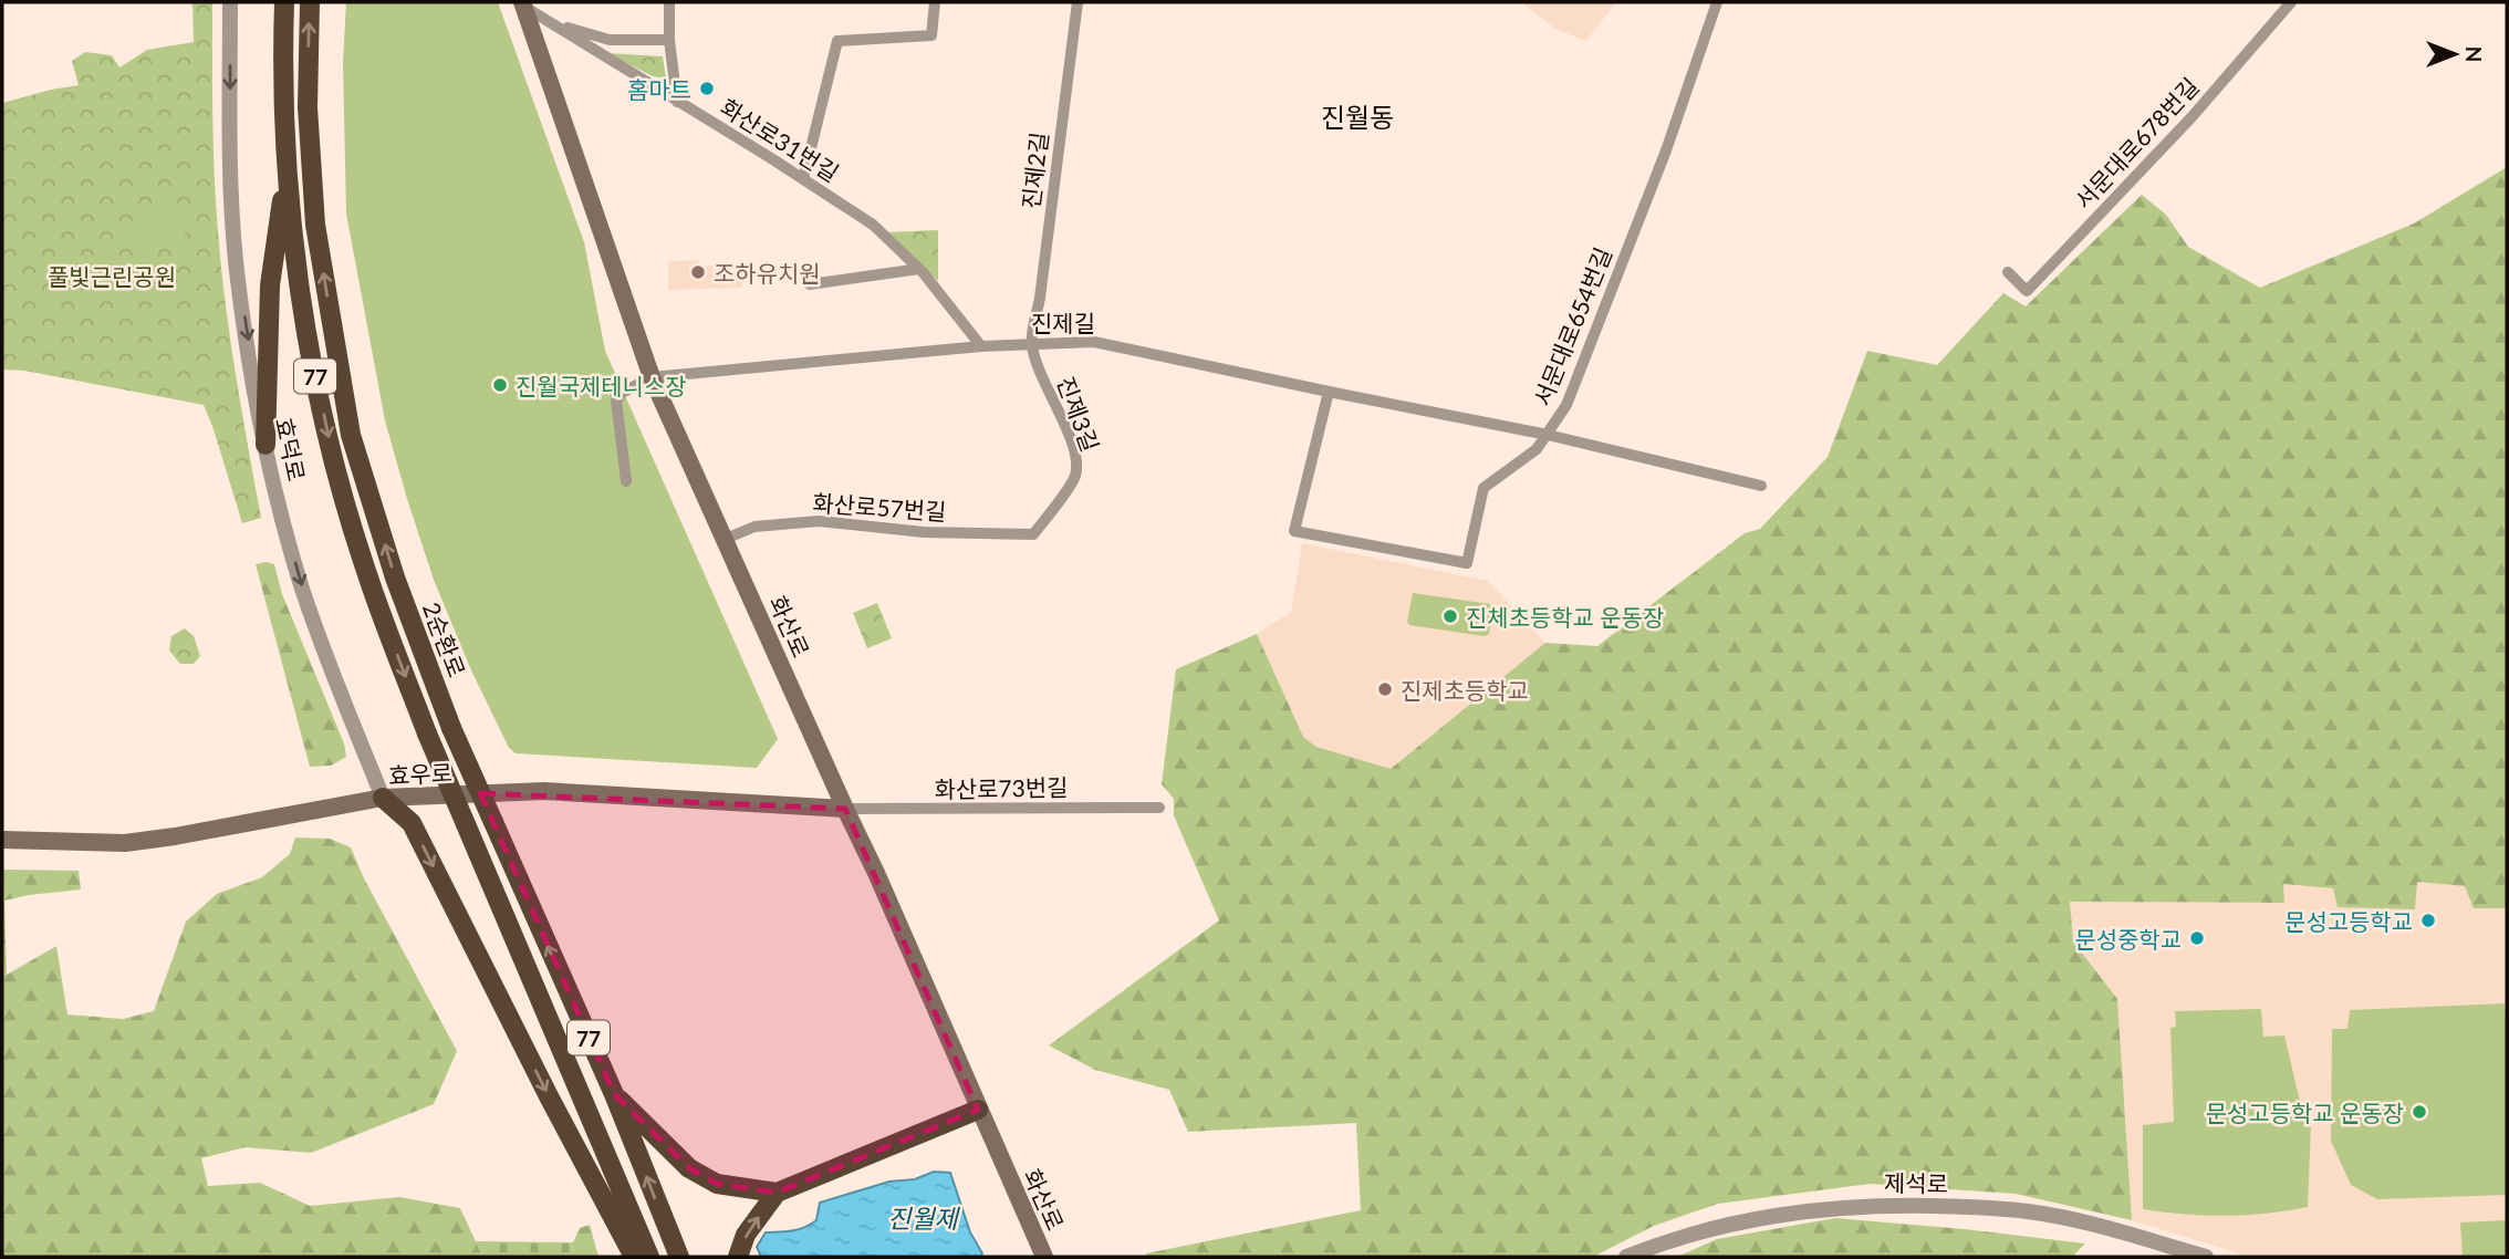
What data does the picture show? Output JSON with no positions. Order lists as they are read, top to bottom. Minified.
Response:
{"streets":{"highway":["77","2순환로"],"main road":["화산로","효우로"],"street":["화산로31번길","서문대로678번길","진제2길","진제길","서문대로654번길","진제3길","효덕로","화산로57번길","화산로73번길","제석로"]},"crossings":[["화산로31번길","진제길"],["화산로31번길","화산로"],["진제2길","진제길"],["진제2길","진제3길"],["진제길","서문대로654번길"],["진제길","진제3길"],["진제길","화산로"],["진제3길","화산로57번길"],["효덕로","효우로"],["화산로57번길","화산로"],["화산로","효우로"],["화산로","화산로73번길"],["효우로","화산로73번길"]],"one_way":["효덕로"],"districts":["진월동"],"water":["진월제"],"parks":["풀빛근린공원"],"places":["홈마트","조하유치원","진월국제테니스장","진체초등학교 운동장","진제초등학교","문성고등학교","문성중학교","문성고등학교 운동장"],"north":"right"}
